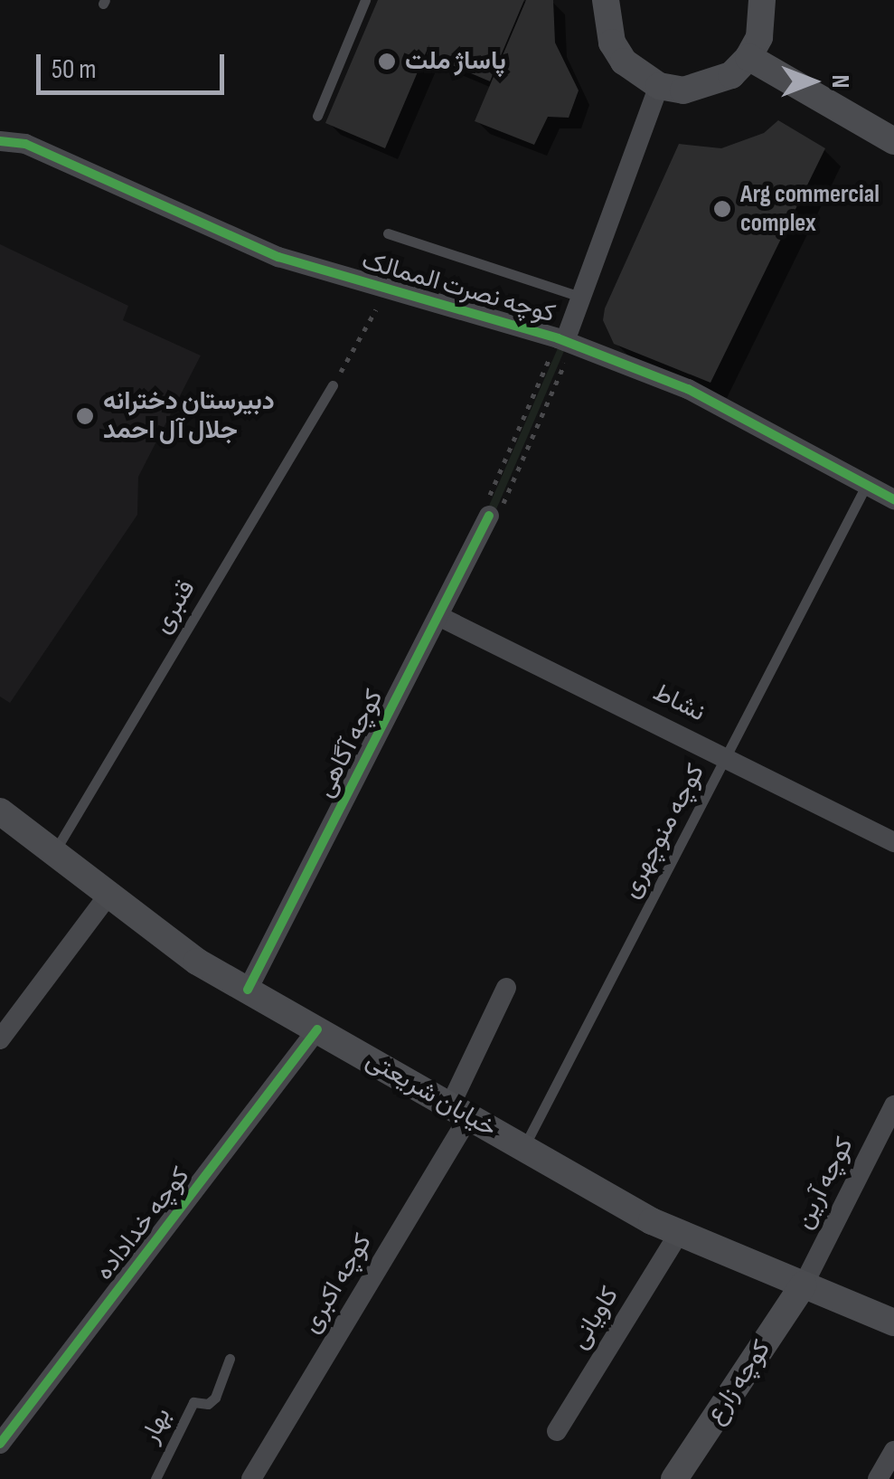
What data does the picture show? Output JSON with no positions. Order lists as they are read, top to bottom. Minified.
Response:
{"streets":{"main road":["خیابان شریعتی","کوچه زارع"],"street":["کوچه نصرت الممالک","نشاط","کوچه آگاهی","کوچه آرین","کوچه خداداده","کوچه اکبری","کاویانی"],"lane":["قنبری","کوچه منوچهری","بهار"]},"crossings":[["کوچه نصرت الممالک","کوچه منوچهری"],["قنبری","خیابان شریعتی"],["نشاط","کوچه آگاهی"],["نشاط","کوچه منوچهری"],["کوچه آگاهی","خیابان شریعتی"],["کوچه منوچهری","خیابان شریعتی"],["خیابان شریعتی","کوچه آرین"],["خیابان شریعتی","کوچه خداداده"],["خیابان شریعتی","کوچه اکبری"],["خیابان شریعتی","کاویانی"],["خیابان شریعتی","کوچه زارع"],["کوچه آرین","کوچه زارع"]],"places":["پاساژ ملت","Arg commercial complex","دبیرستان دخترانه جلال آل احمد"],"scale_bar":"50 m","north":"right"}
